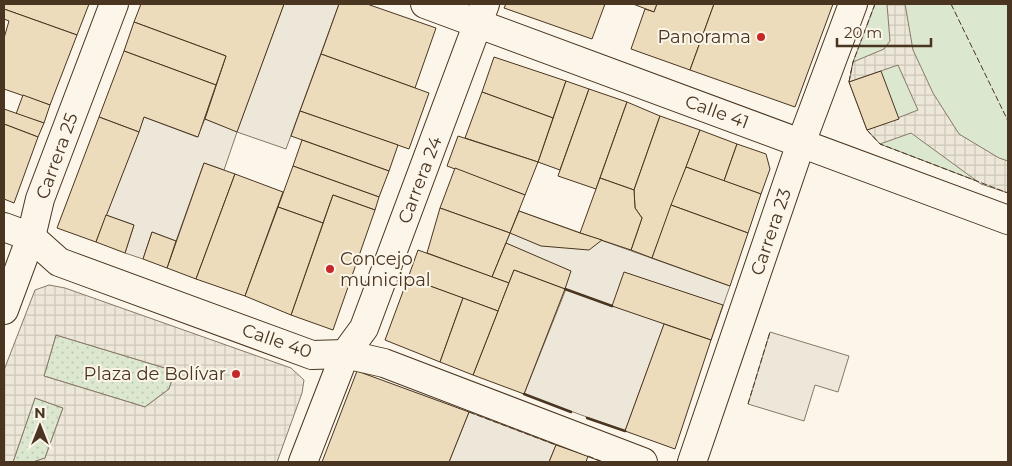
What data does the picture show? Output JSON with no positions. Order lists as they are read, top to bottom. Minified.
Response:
{"streets":{"street":["Calle 41","Carrera 25","Carrera 24","Carrera 23","Calle 40"]},"crossings":[["Calle 41","Carrera 24"],["Calle 41","Carrera 23"],["Carrera 25","Calle 40"],["Carrera 24","Calle 40"]],"places":["Panorama","Concejo municipal","Plaza de Bolívar"],"scale_bar":"20 m","north":"top"}
